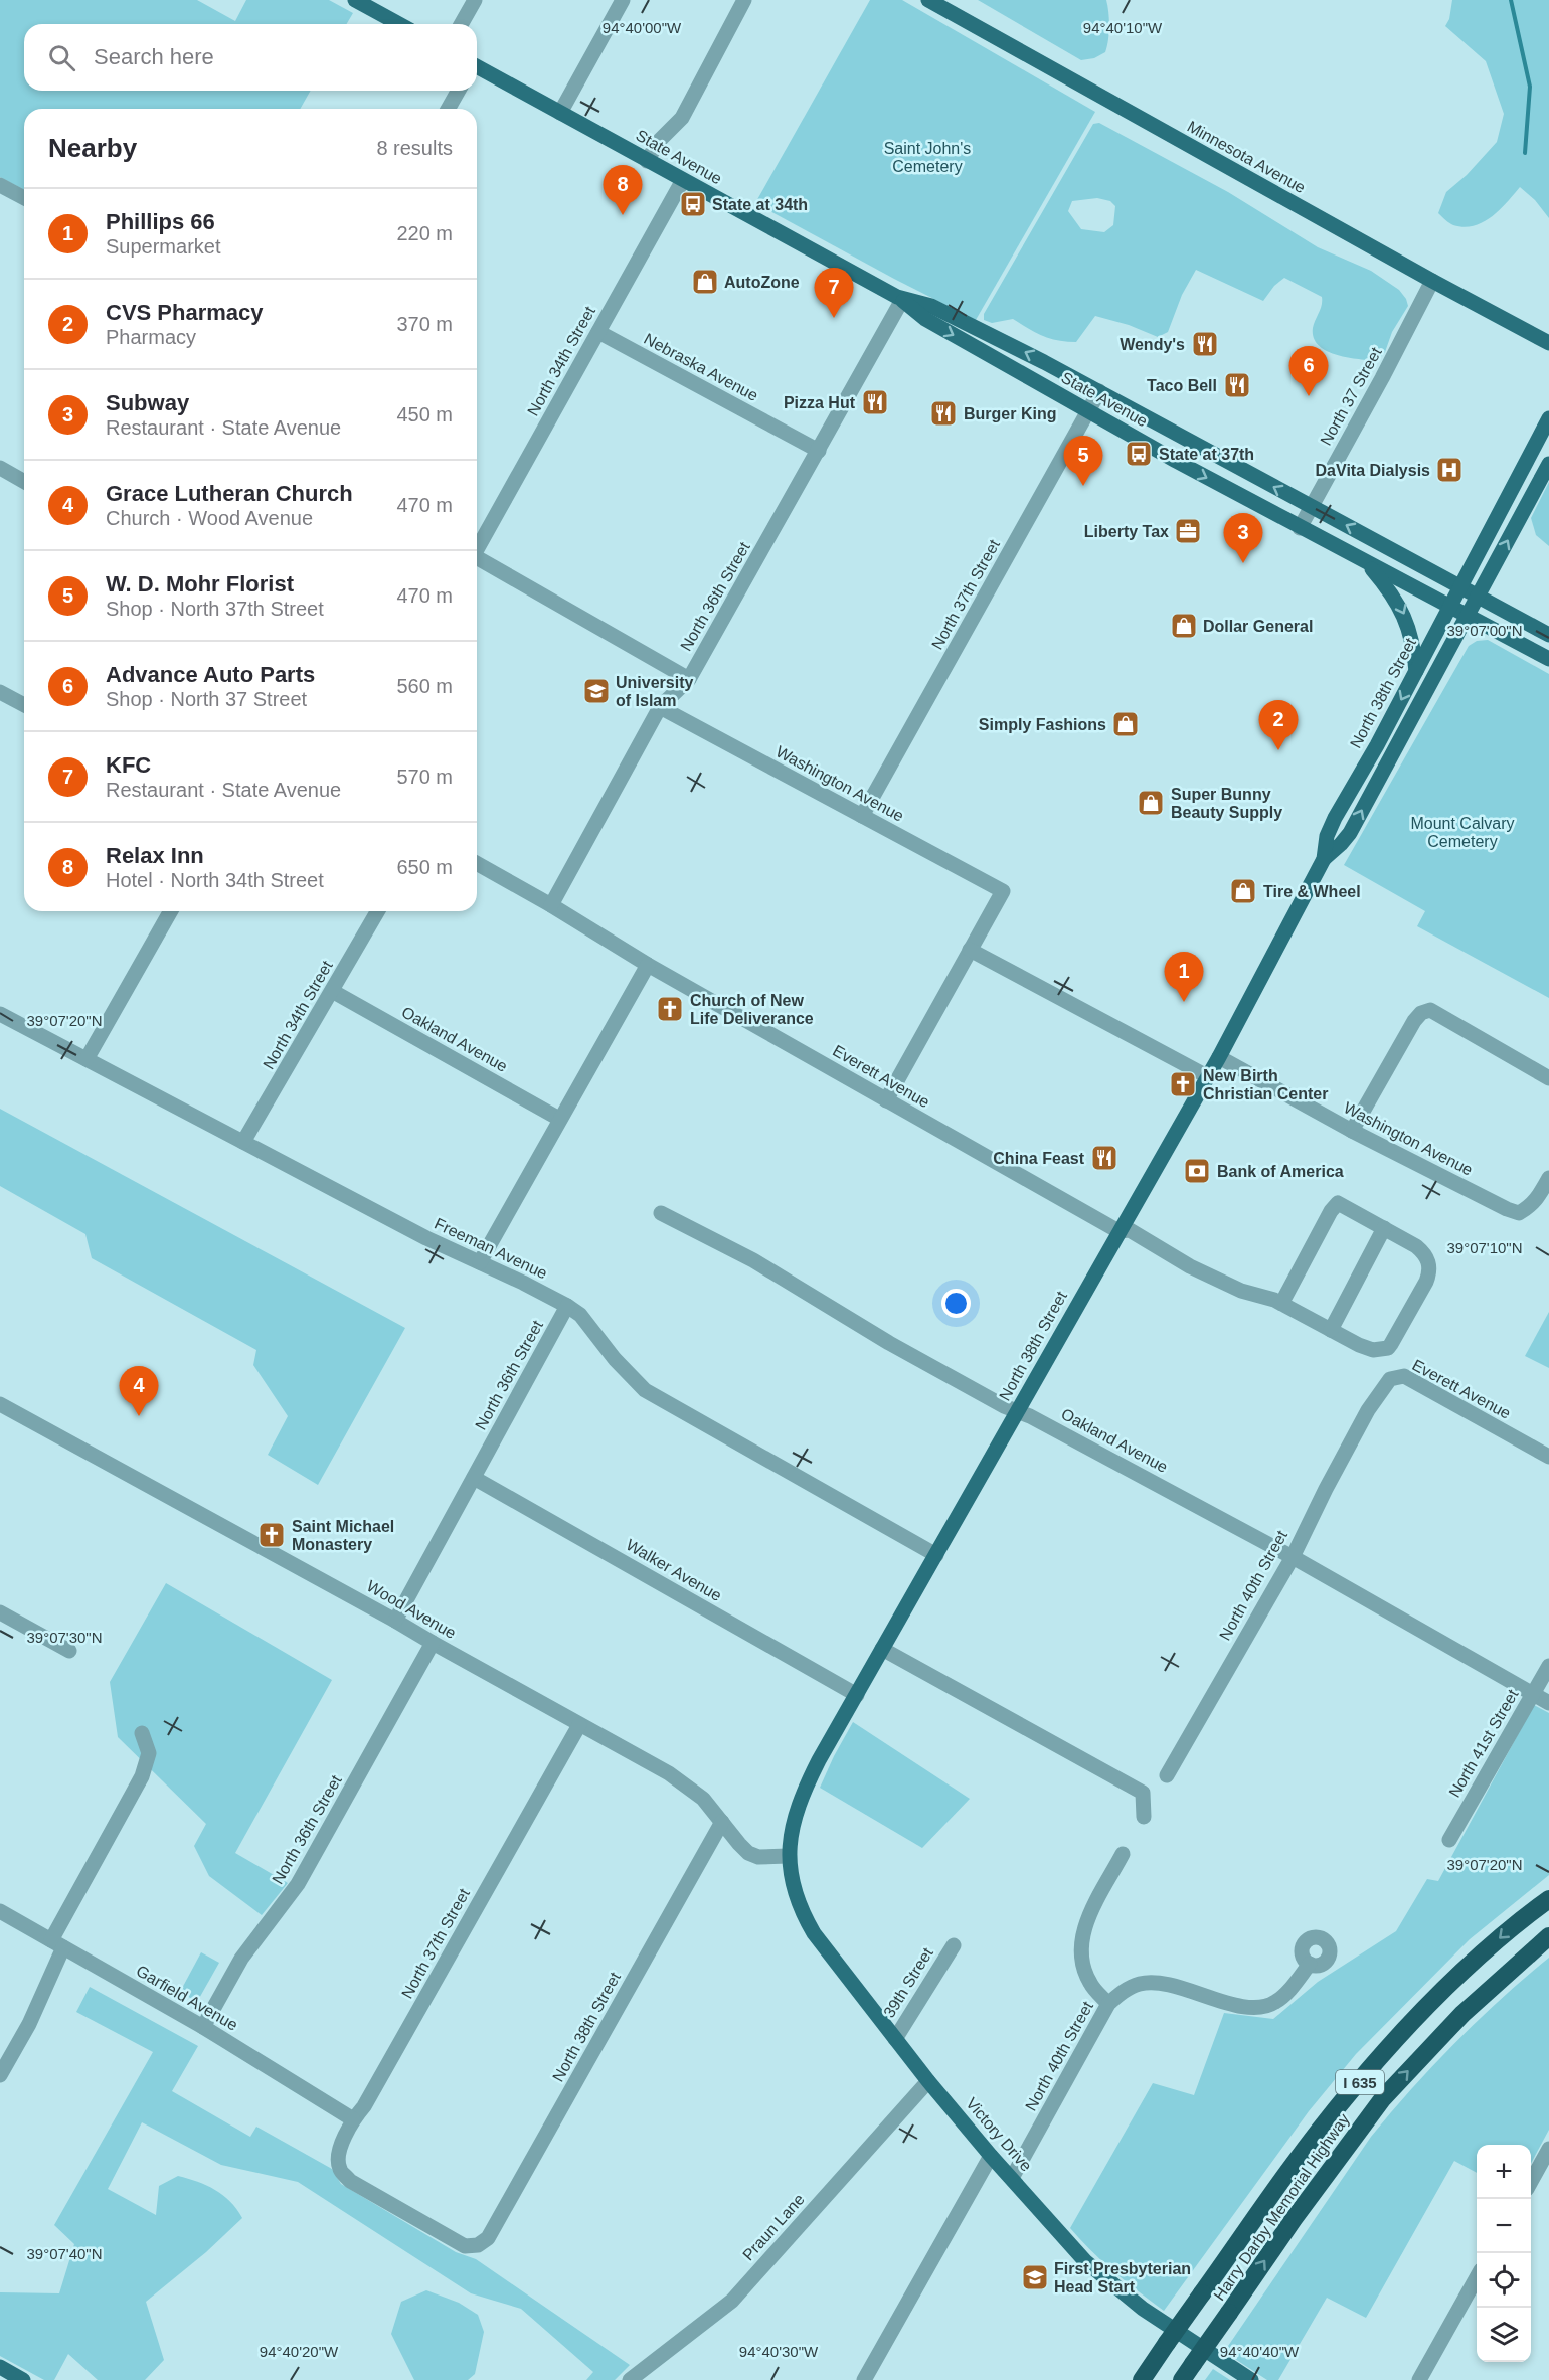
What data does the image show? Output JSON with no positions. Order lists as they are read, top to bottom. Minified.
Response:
{"streets":{"highway":["I 635","Harry Darby Memorial Highway"],"main road":["State Avenue","Minnesota Avenue","North 38th Street","Victory Drive"],"street":["North 34th Street","Nebraska Avenue","North 37 Street","North 37th Street","North 36th Street","Washington Avenue","Oakland Avenue","Everett Avenue","Freeman Avenue","Walker Avenue","North 40th Street","Wood Avenue","North 41st Street","39th Street","Garfield Avenue","Praun Lane"]},"crossings":[["State Avenue","North 34th Street"],["State Avenue","North 37 Street"],["State Avenue","North 37th Street"],["State Avenue","North 36th Street"],["State Avenue","North 38th Street"],["Minnesota Avenue","North 37 Street"],["North 34th Street","Nebraska Avenue"],["North 34th Street","Oakland Avenue"],["North 34th Street","Freeman Avenue"],["Nebraska Avenue","North 36th Street"],["North 37th Street","North 38th Street"],["North 37th Street","Washington Avenue"],["North 37th Street","Wood Avenue"],["North 37th Street","Garfield Avenue"],["North 36th Street","Washington Avenue"],["North 36th Street","Everett Avenue"],["North 36th Street","Freeman Avenue"],["North 36th Street","Walker Avenue"],["North 36th Street","Wood Avenue"],["North 36th Street","Garfield Avenue"],["North 38th Street","Washington Avenue"],["North 38th Street","Oakland Avenue"],["North 38th Street","Everett Avenue"],["North 38th Street","Freeman Avenue"],["North 38th Street","Walker Avenue"],["North 38th Street","Wood Avenue"],["North 38th Street","Victory Drive"],["Oakland Avenue","North 40th Street"],["Oakland Avenue","North 41st Street"],["Everett Avenue","North 40th Street"],["North 40th Street","Victory Drive"],["Wood Avenue","Victory Drive"],["39th Street","Victory Drive"],["Victory Drive","Praun Lane"]],"parks":["Saint John's Cemetery","Mount Calvary Cemetery"],"places":{"bus stop":["State at 34th","State at 37th"],"shop":["AutoZone","Dollar General","Simply Fashions","Super Bunny Beauty Supply","Tire & Wheel"],"restaurant":["Wendy's","Taco Bell","Pizza Hut","Burger King","China Feast"],"hospital":["DaVita Dialysis"],"office":["Liberty Tax"],"school or university":["University of Islam","First Presbyterian Head Start"],"church":["Church of New Life Deliverance","New Birth Christian Center","Saint Michael Monastery"],"bank":["Bank of America"]},"page":{"search":"Search here","heading":["Nearby","8 results"],"pins":["8","7","6","5","3","2","1","4"],"list":[{"mark":"1","name":"Phillips 66","note":"Supermarket","value":"220 m"},{"mark":"2","name":"CVS Pharmacy","note":"Pharmacy","value":"370 m"},{"mark":"3","name":"Subway","note":"Restaurant · State Avenue","value":"450 m"},{"mark":"4","name":"Grace Lutheran Church","note":"Church · Wood Avenue","value":"470 m"},{"mark":"5","name":"W. D. Mohr Florist","note":"Shop · North 37th Street","value":"470 m"},{"mark":"6","name":"Advance Auto Parts","note":"Shop · North 37 Street","value":"560 m"},{"mark":"7","name":"KFC","note":"Restaurant · State Avenue","value":"570 m"},{"mark":"8","name":"Relax Inn","note":"Hotel · North 34th Street","value":"650 m"}],"map_buttons":["+","−"]},"coordinates":["94°40'00\"W","94°40'10\"W","39°07'00\"N","39°07'20\"N","39°07'10\"N","39°07'30\"N","39°07'40\"N","94°40'20\"W","94°40'30\"W","94°40'40\"W"]}
